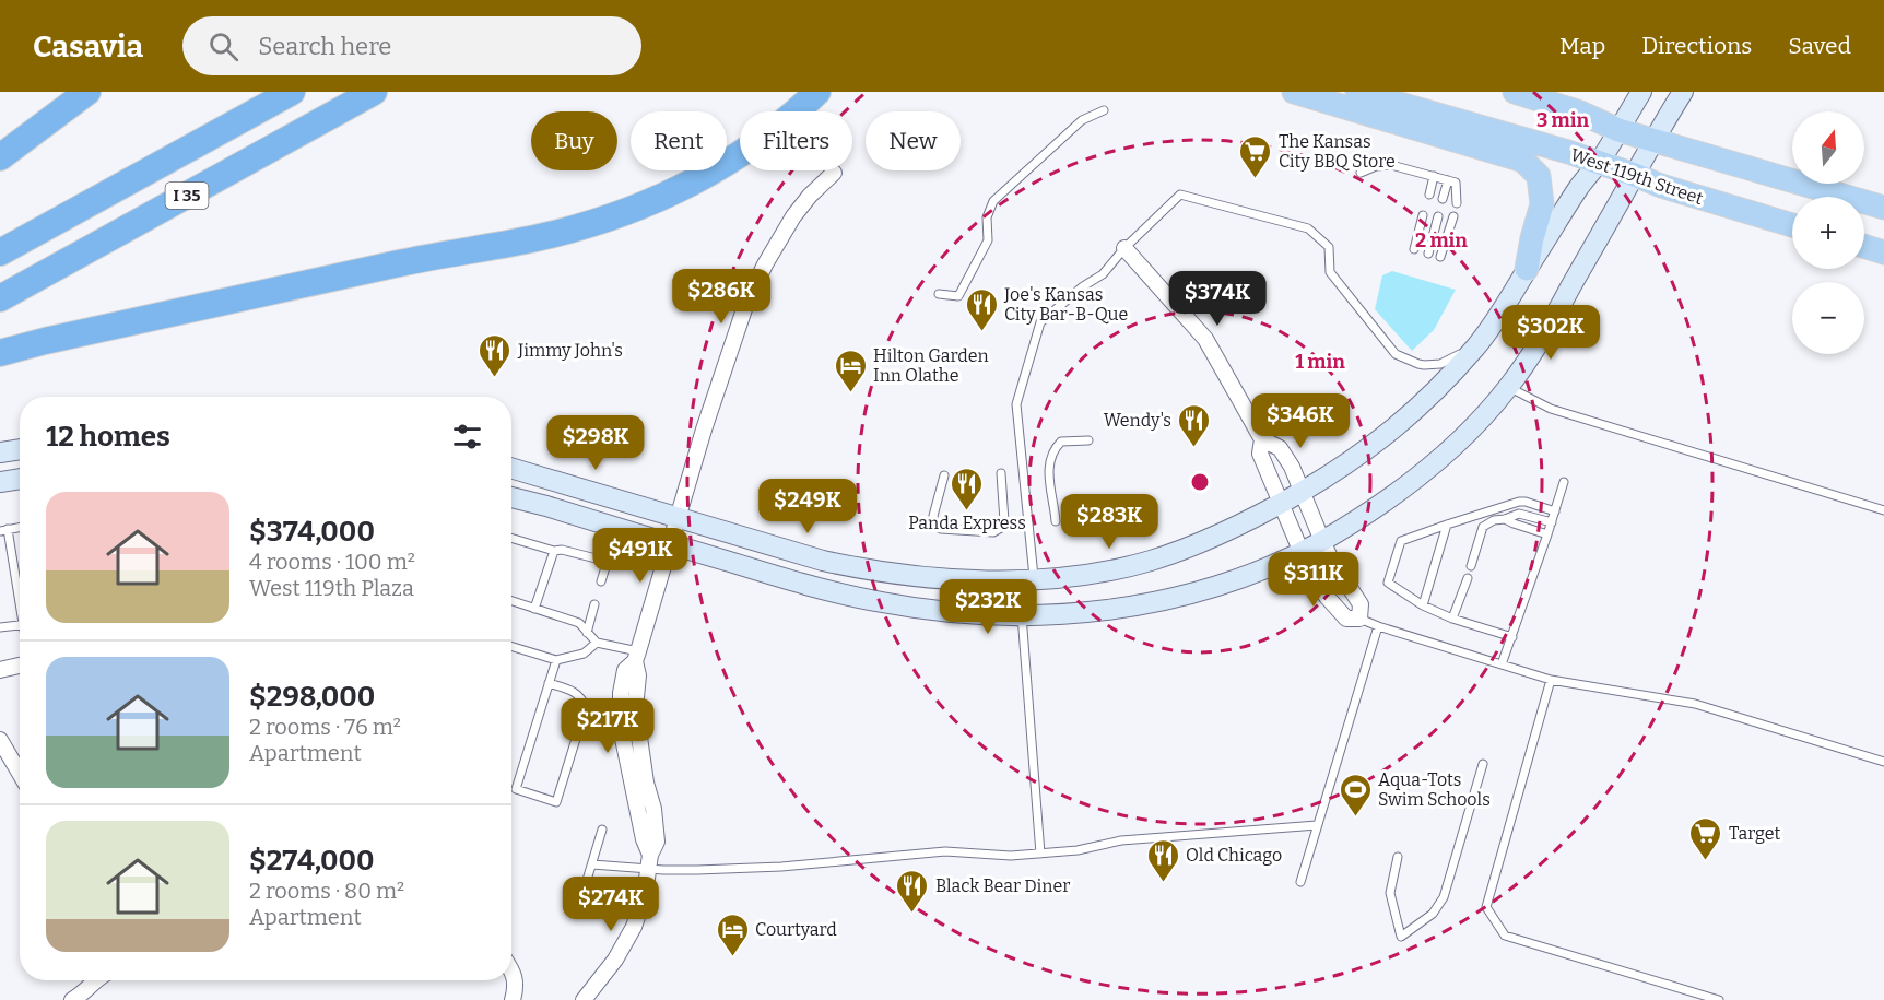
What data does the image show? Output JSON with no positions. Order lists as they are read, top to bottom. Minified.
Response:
{"streets":{"highway":["I 35"],"main road":["West 119th Street"]},"places":{"supermarket":["The Kansas City BBQ Store","Target"],"restaurant":["Joe's Kansas City Bar-B-Que","Jimmy John's","Wendy's","Panda Express","Old Chicago","Black Bear Diner"],"hotel":["Hilton Garden Inn Olathe","Courtyard"],"sports":["Aqua-Tots Swim Schools"]},"north":"top","page":{"header":"Casavia","search":"Search here","nav":["Map","Directions","Saved"],"map_buttons":["+","−"],"chip":["Buy","Rent","Filters","New"],"price":["$286K","$374K","$302K","$346K","$298K","$249K","$283K","$491K","$311K","$232K","$217K","$274K"],"heading":"12 homes","list":[{"name":"$374,000","note":"4 rooms · 100 m² · West 119th Plaza"},{"name":"$298,000","note":"2 rooms · 76 m² · Apartment"},{"name":"$274,000","note":"2 rooms · 80 m² · Apartment"}]},"rings":["3 min","2 min","1 min"]}
